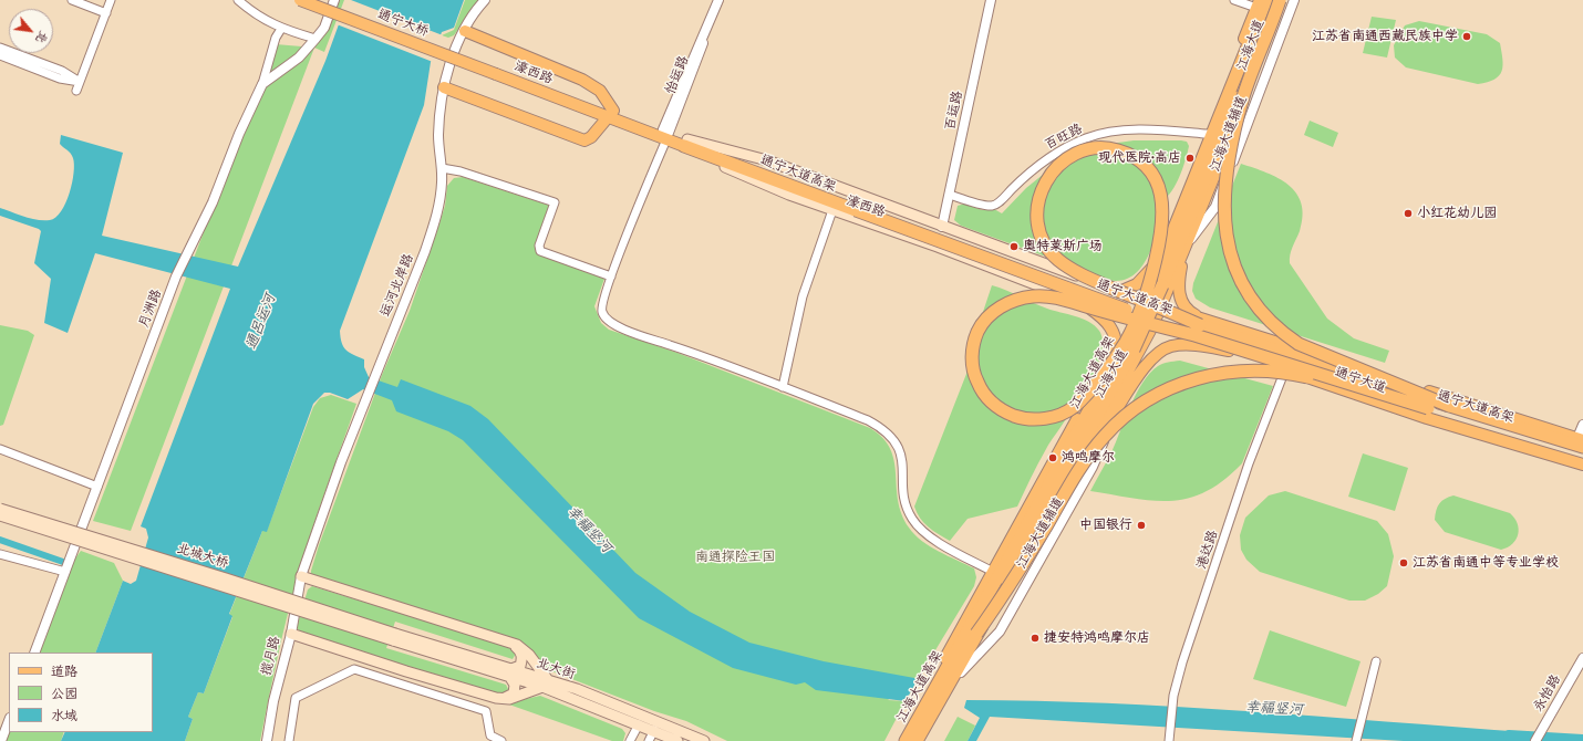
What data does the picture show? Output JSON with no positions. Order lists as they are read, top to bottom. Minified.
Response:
{"streets":{"highway":["通宁大道高架","江海大道高架"],"main road":["通宁大桥","江海大道","濠西路","通宁大道","北城大桥","北大街"],"street":["怡运路","百运路","江海大道辅道","百旺路","运河北岸路","月洲路","港达路","揽月路","永怡路"]},"crossings":[["通宁大桥","濠西路"],["江海大道","濠西路"],["江海大道","江海大道辅道"],["江海大道","百旺路"],["江海大道","通宁大道"],["濠西路","怡运路"],["濠西路","百运路"],["濠西路","通宁大道高架"],["濠西路","通宁大道"],["百运路","百旺路"],["通宁大道高架","通宁大道"],["运河北岸路","揽月路"],["通宁大道","港达路"],["北城大桥","北大街"]],"water":["通吕运河","幸福竖河"],"parks":["南通探险王国"],"places":["江苏省南通西藏民族中学","现代医院·高店","小红花幼儿园","奥特莱斯广场","鸿鸣摩尔","中国银行","江苏省南通中等专业学校","捷安特鸿鸣摩尔店"],"legend":["道路","公园","水域"],"north":"bottom right"}
